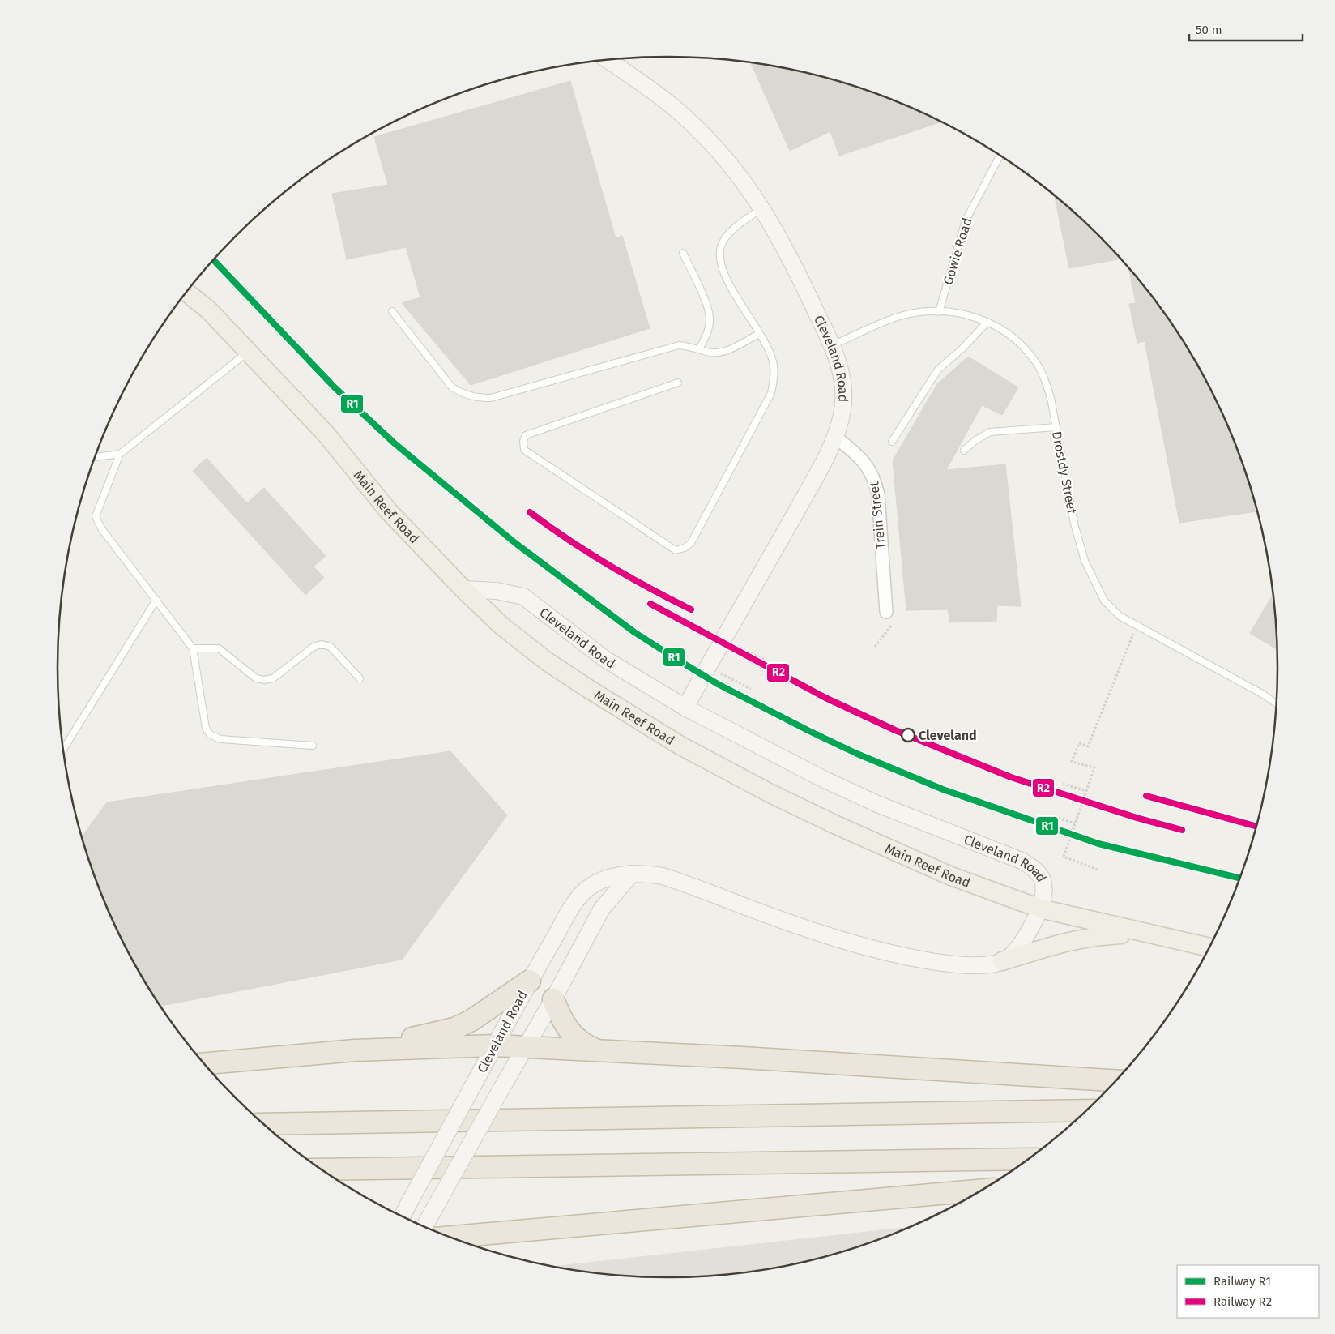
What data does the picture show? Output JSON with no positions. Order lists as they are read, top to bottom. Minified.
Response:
{"streets":{"main road":["Main Reef Road"],"street":["Cleveland Road","Trein Street"],"lane":["Gowie Road","Drostdy Street"]},"crossings":[["Gowie Road","Drostdy Street"],["Cleveland Road","Drostdy Street"],["Cleveland Road","Main Reef Road"],["Cleveland Road","Trein Street"]],"places":["Cleveland"],"lines":["rail line R1","rail line R2"],"legend":["Railway R1","Railway R2"],"scale_bar":"50 m"}
